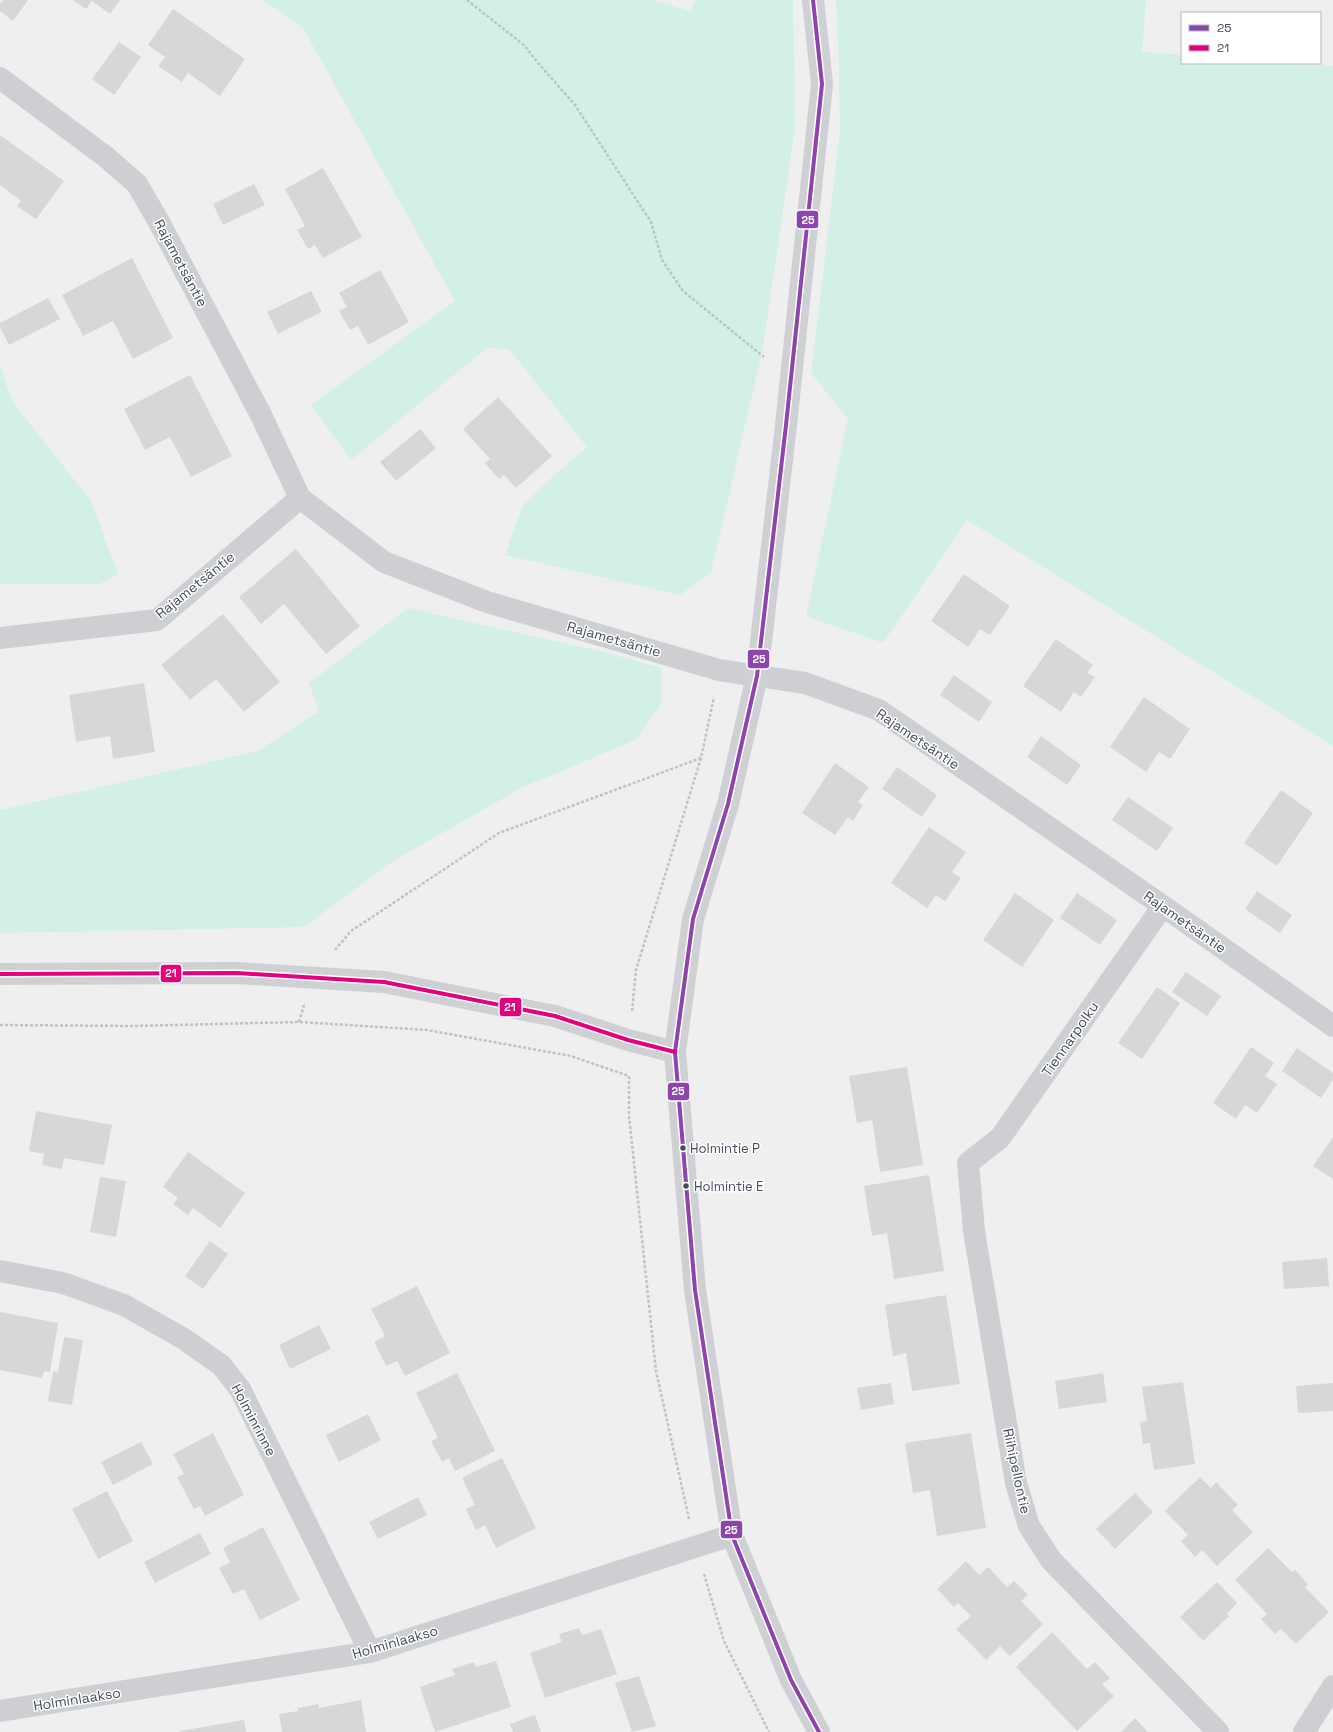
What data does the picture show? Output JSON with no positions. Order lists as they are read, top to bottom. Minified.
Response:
{"streets":{"street":["Rajametsäntie","Tiennarpolku","Holminrinne","Riihipellontie","Holminlaakso"]},"crossings":[["Rajametsäntie","Tiennarpolku"],["Tiennarpolku","Riihipellontie"],["Holminrinne","Holminlaakso"]],"places":["Holmintie P","Holmintie E"],"lines":["transit line 25","transit line 21"],"legend":["25","21"]}
